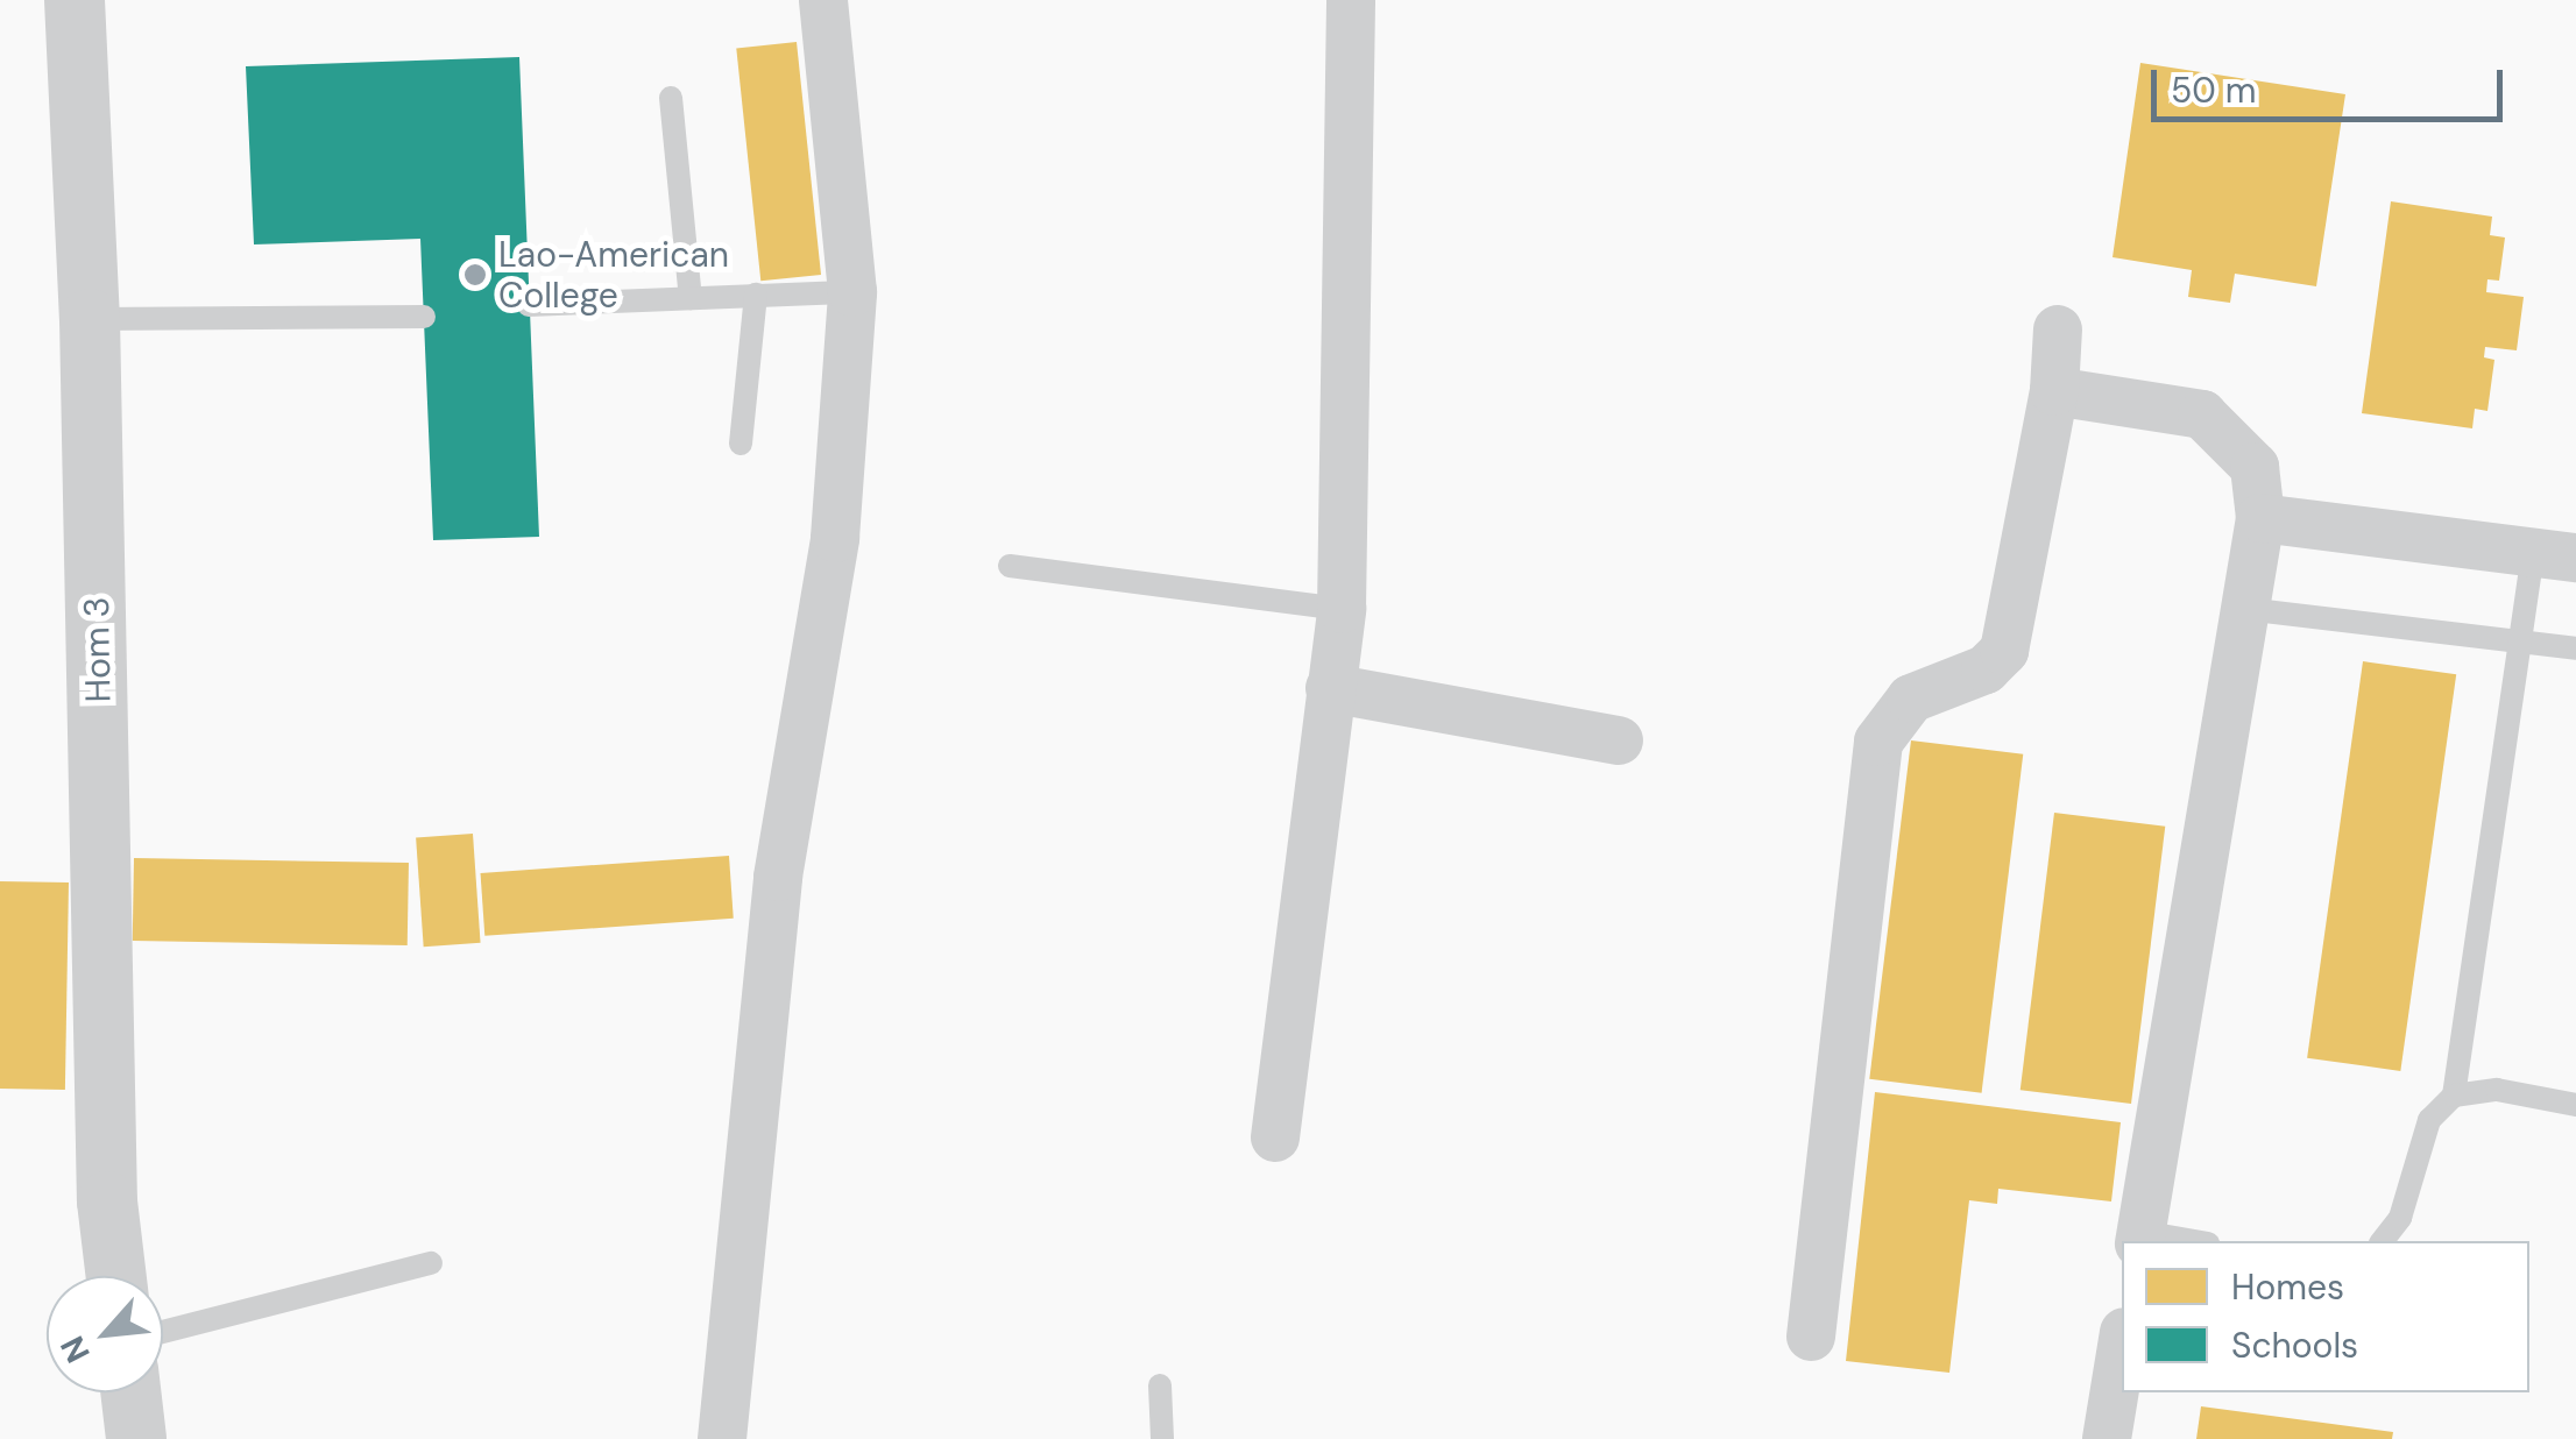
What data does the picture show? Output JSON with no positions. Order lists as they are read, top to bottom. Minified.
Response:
{"streets":{"street":["Hom 3"]},"places":["Lao-American College"],"legend":["Homes","Schools"],"scale_bar":"50 m","north":"bottom left"}
